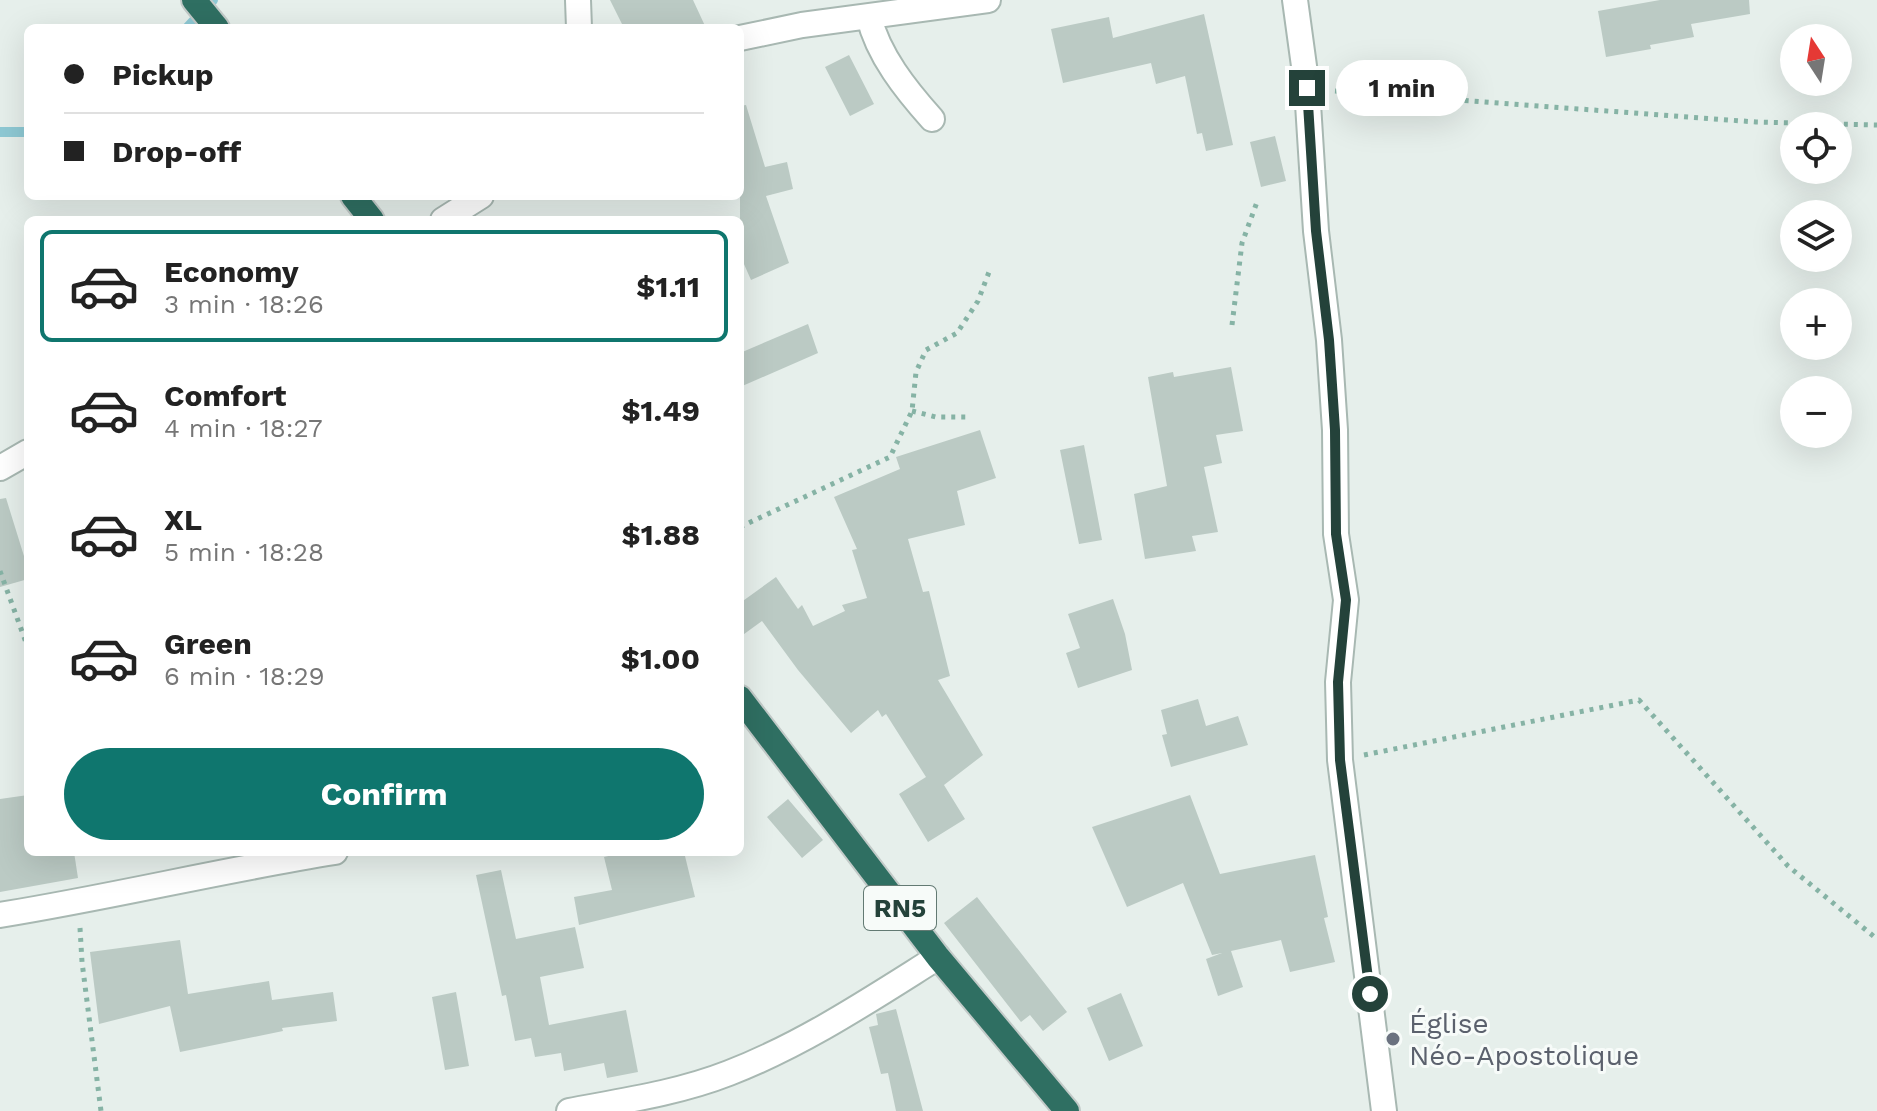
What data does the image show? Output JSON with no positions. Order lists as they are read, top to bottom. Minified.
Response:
{"streets":{"highway":["RN5"]},"places":["Église Néo-Apostolique"],"north":"top","page":{"map_buttons":["+","−"],"banner":["Pickup","Drop-off"],"bubble":"1 min","list":[{"name":"Economy","note":"3 min · 18:26","value":"$1.11"},{"name":"Comfort","note":"4 min · 18:27","value":"$1.49"},{"name":"XL","note":"5 min · 18:28","value":"$1.88"},{"name":"Green","note":"6 min · 18:29","value":"$1.00"}],"buttons":"Confirm"}}
